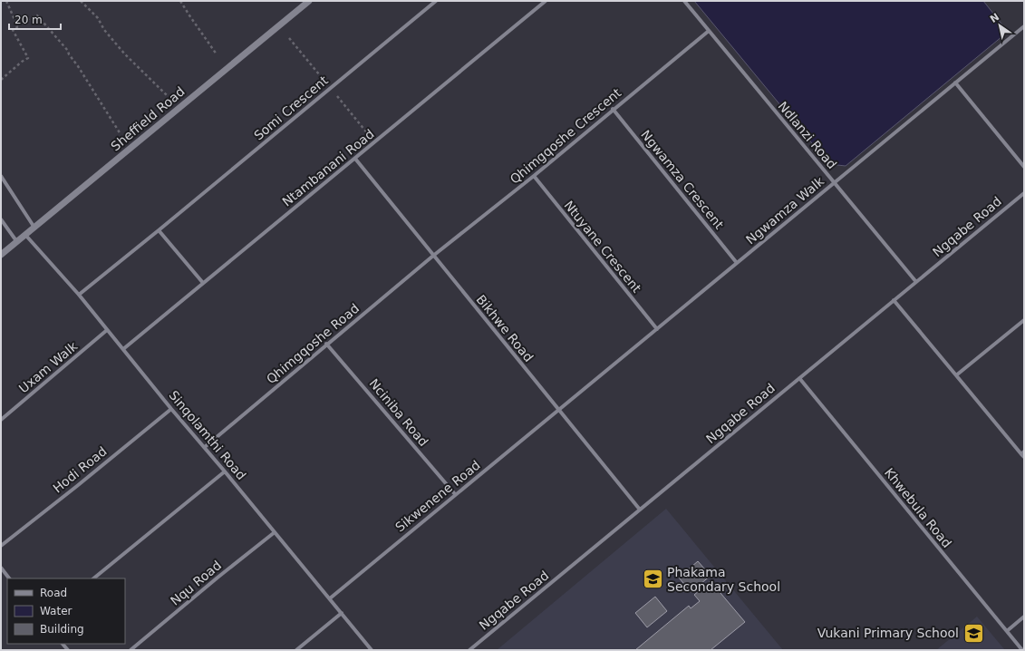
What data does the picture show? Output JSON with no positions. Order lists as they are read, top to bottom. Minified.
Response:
{"streets":{"street":["Somi Crescent","Sheffield Road","Ndlanzi Road","Qhimgqoshe Crescent","Ntambanani Road","Ngwamza Crescent","Ngwamza Walk","Ngqabe Road","Ntuyane Crescent","Bikhwe Road","Qhimgqoshe Road","Uxam Walk","Nciniba Road","Sinqolamthi Road","Hodi Road","Sikwenene Road","Khwebula Road","Nqu Road"]},"crossings":[["Somi Crescent","Sinqolamthi Road"],["Sheffield Road","Sinqolamthi Road"],["Ndlanzi Road","Qhimgqoshe Crescent"],["Ndlanzi Road","Ngwamza Walk"],["Ndlanzi Road","Ngqabe Road"],["Qhimgqoshe Crescent","Ngwamza Crescent"],["Qhimgqoshe Crescent","Ntuyane Crescent"],["Qhimgqoshe Crescent","Bikhwe Road"],["Qhimgqoshe Crescent","Qhimgqoshe Road"],["Ntambanani Road","Bikhwe Road"],["Ntambanani Road","Sinqolamthi Road"],["Ngwamza Crescent","Ngwamza Walk"],["Ngwamza Walk","Ntuyane Crescent"],["Ngwamza Walk","Bikhwe Road"],["Ngwamza Walk","Sikwenene Road"],["Ngqabe Road","Bikhwe Road"],["Ngqabe Road","Khwebula Road"],["Bikhwe Road","Qhimgqoshe Road"],["Bikhwe Road","Sikwenene Road"],["Qhimgqoshe Road","Nciniba Road"],["Qhimgqoshe Road","Sinqolamthi Road"],["Uxam Walk","Sinqolamthi Road"],["Nciniba Road","Sikwenene Road"],["Sinqolamthi Road","Hodi Road"],["Sinqolamthi Road","Sikwenene Road"],["Sinqolamthi Road","Nqu Road"]],"places":{"school or university":["Phakama Secondary School","Vukani Primary School"]},"legend":["Road","Water","Building"],"scale_bar":"20 m","north":"top left"}
